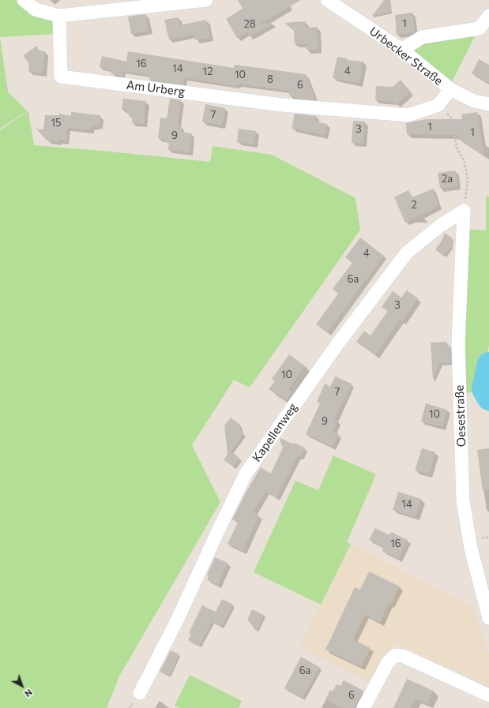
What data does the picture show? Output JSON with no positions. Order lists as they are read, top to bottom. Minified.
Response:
{"streets":{"street":["Urbecker Straße","Am Urberg","Oesestraße","Kapellenweg"]},"crossings":[["Oesestraße","Kapellenweg"]],"house_numbers":["1","28","16","14","4","12","10","8","6","7","15","1","3","1","9","2a","2","4","6a","3","10","7","10","9","14","16","6a","6"],"north":"bottom right"}
